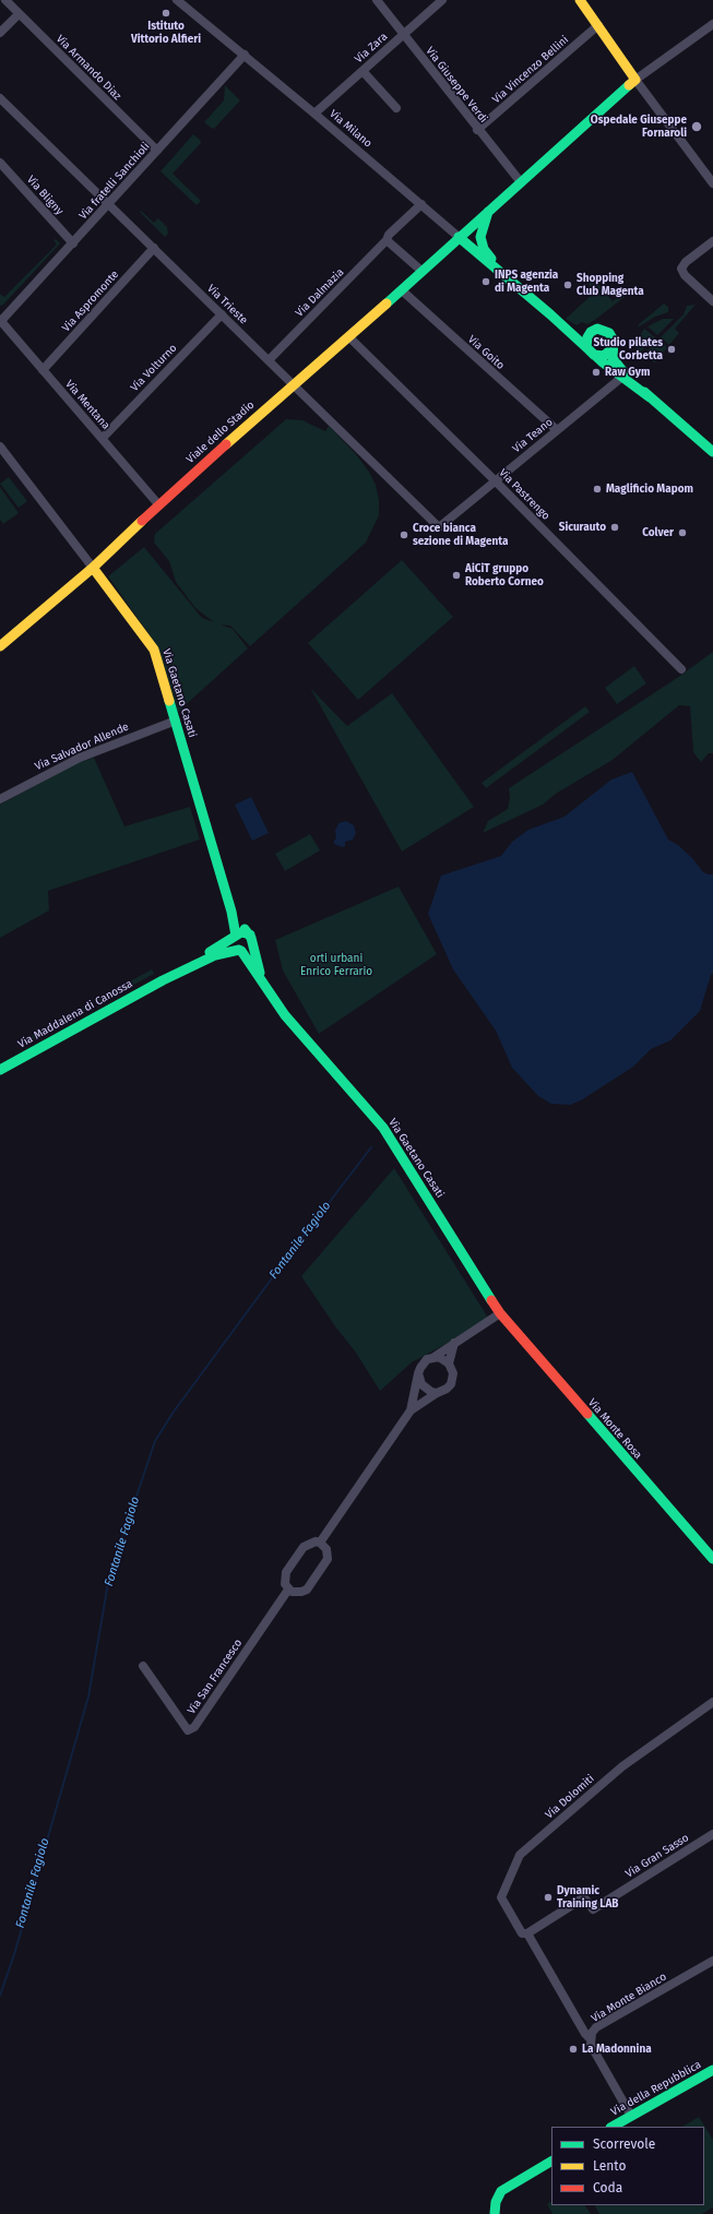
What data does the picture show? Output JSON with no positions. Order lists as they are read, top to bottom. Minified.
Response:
{"streets":{"street":["Via Zara","Via Armando Diaz","Via Vincenzo Bellini","Via Giuseppe Verdi","Via Milano","Via fratelli Sanchioli","Via Bligny","Via Dalmazia","Via Aspromonte","Via Trieste","Via Goito","Via Volturno","Via Mentana","Viale dello Stadio","Via Teano","Via Pastrengo","Via Gaetano Casati","Via Salvador Allende","Via Maddalena di Canossa","Via Monte Rosa","Via San Francesco","Via Dolomiti","Via Gran Sasso","Via Monte Bianco","Via della Repubblica"]},"crossings":[["Via Zara","Via Giuseppe Verdi"],["Via Zara","Via Milano"],["Via Armando Diaz","Via fratelli Sanchioli"],["Via Vincenzo Bellini","Via Giuseppe Verdi"],["Via Giuseppe Verdi","Viale dello Stadio"],["Via Milano","Via fratelli Sanchioli"],["Via Milano","Via Dalmazia"],["Via Milano","Viale dello Stadio"],["Via Milano","Via Teano"],["Via fratelli Sanchioli","Via Bligny"],["Via fratelli Sanchioli","Via Trieste"],["Via fratelli Sanchioli","Via Mentana"],["Via Dalmazia","Via Trieste"],["Via Aspromonte","Via Trieste"],["Via Aspromonte","Via Mentana"],["Via Trieste","Via Volturno"],["Via Trieste","Viale dello Stadio"],["Via Trieste","Via Teano"],["Via Goito","Viale dello Stadio"],["Via Goito","Via Teano"],["Via Volturno","Via Mentana"],["Via Mentana","Viale dello Stadio"],["Viale dello Stadio","Via Pastrengo"],["Viale dello Stadio","Via Gaetano Casati"],["Via Teano","Via Pastrengo"],["Via Gaetano Casati","Via Salvador Allende"],["Via Gaetano Casati","Via Maddalena di Canossa"],["Via Gaetano Casati","Via Monte Rosa"],["Via Dolomiti","Via Gran Sasso"],["Via Monte Bianco","Via della Repubblica"]],"water":["Fontanile Fagiolo"],"parks":["orti urbani Enrico Ferrario"],"places":["Istituto Vittorio Alfieri","Ospedale Giuseppe Fornaroli","INPS agenzia di Magenta","Shopping Club Magenta","Studio pilates Corbetta","Raw Gym","Maglificio Mapom","Sicurauto","Colver","Croce bianca sezione di Magenta","AiCiT gruppo Roberto Corneo","Dynamic Training LAB","La Madonnina"],"legend":["Scorrevole","Lento","Coda"]}
